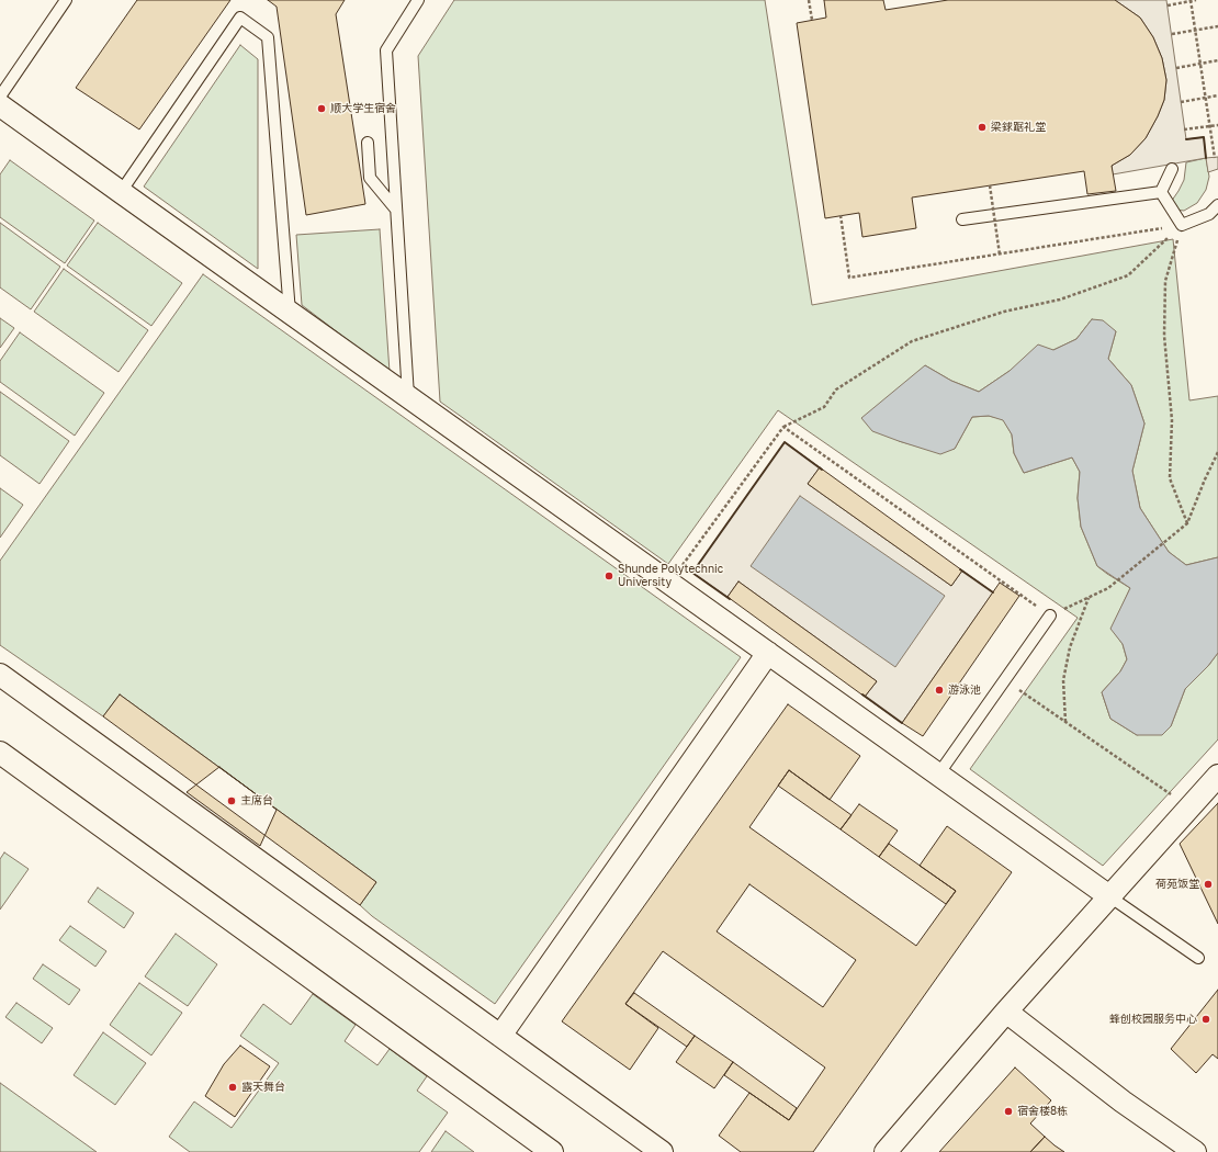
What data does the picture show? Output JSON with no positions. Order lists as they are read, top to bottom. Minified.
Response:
{"places":["顺大学生宿舍","梁銶踞礼堂","Shunde Polytechnic University","游泳池","主席台","荷苑饭堂","蜂创校园服务中心","露天舞台","宿舍楼8栋"]}
